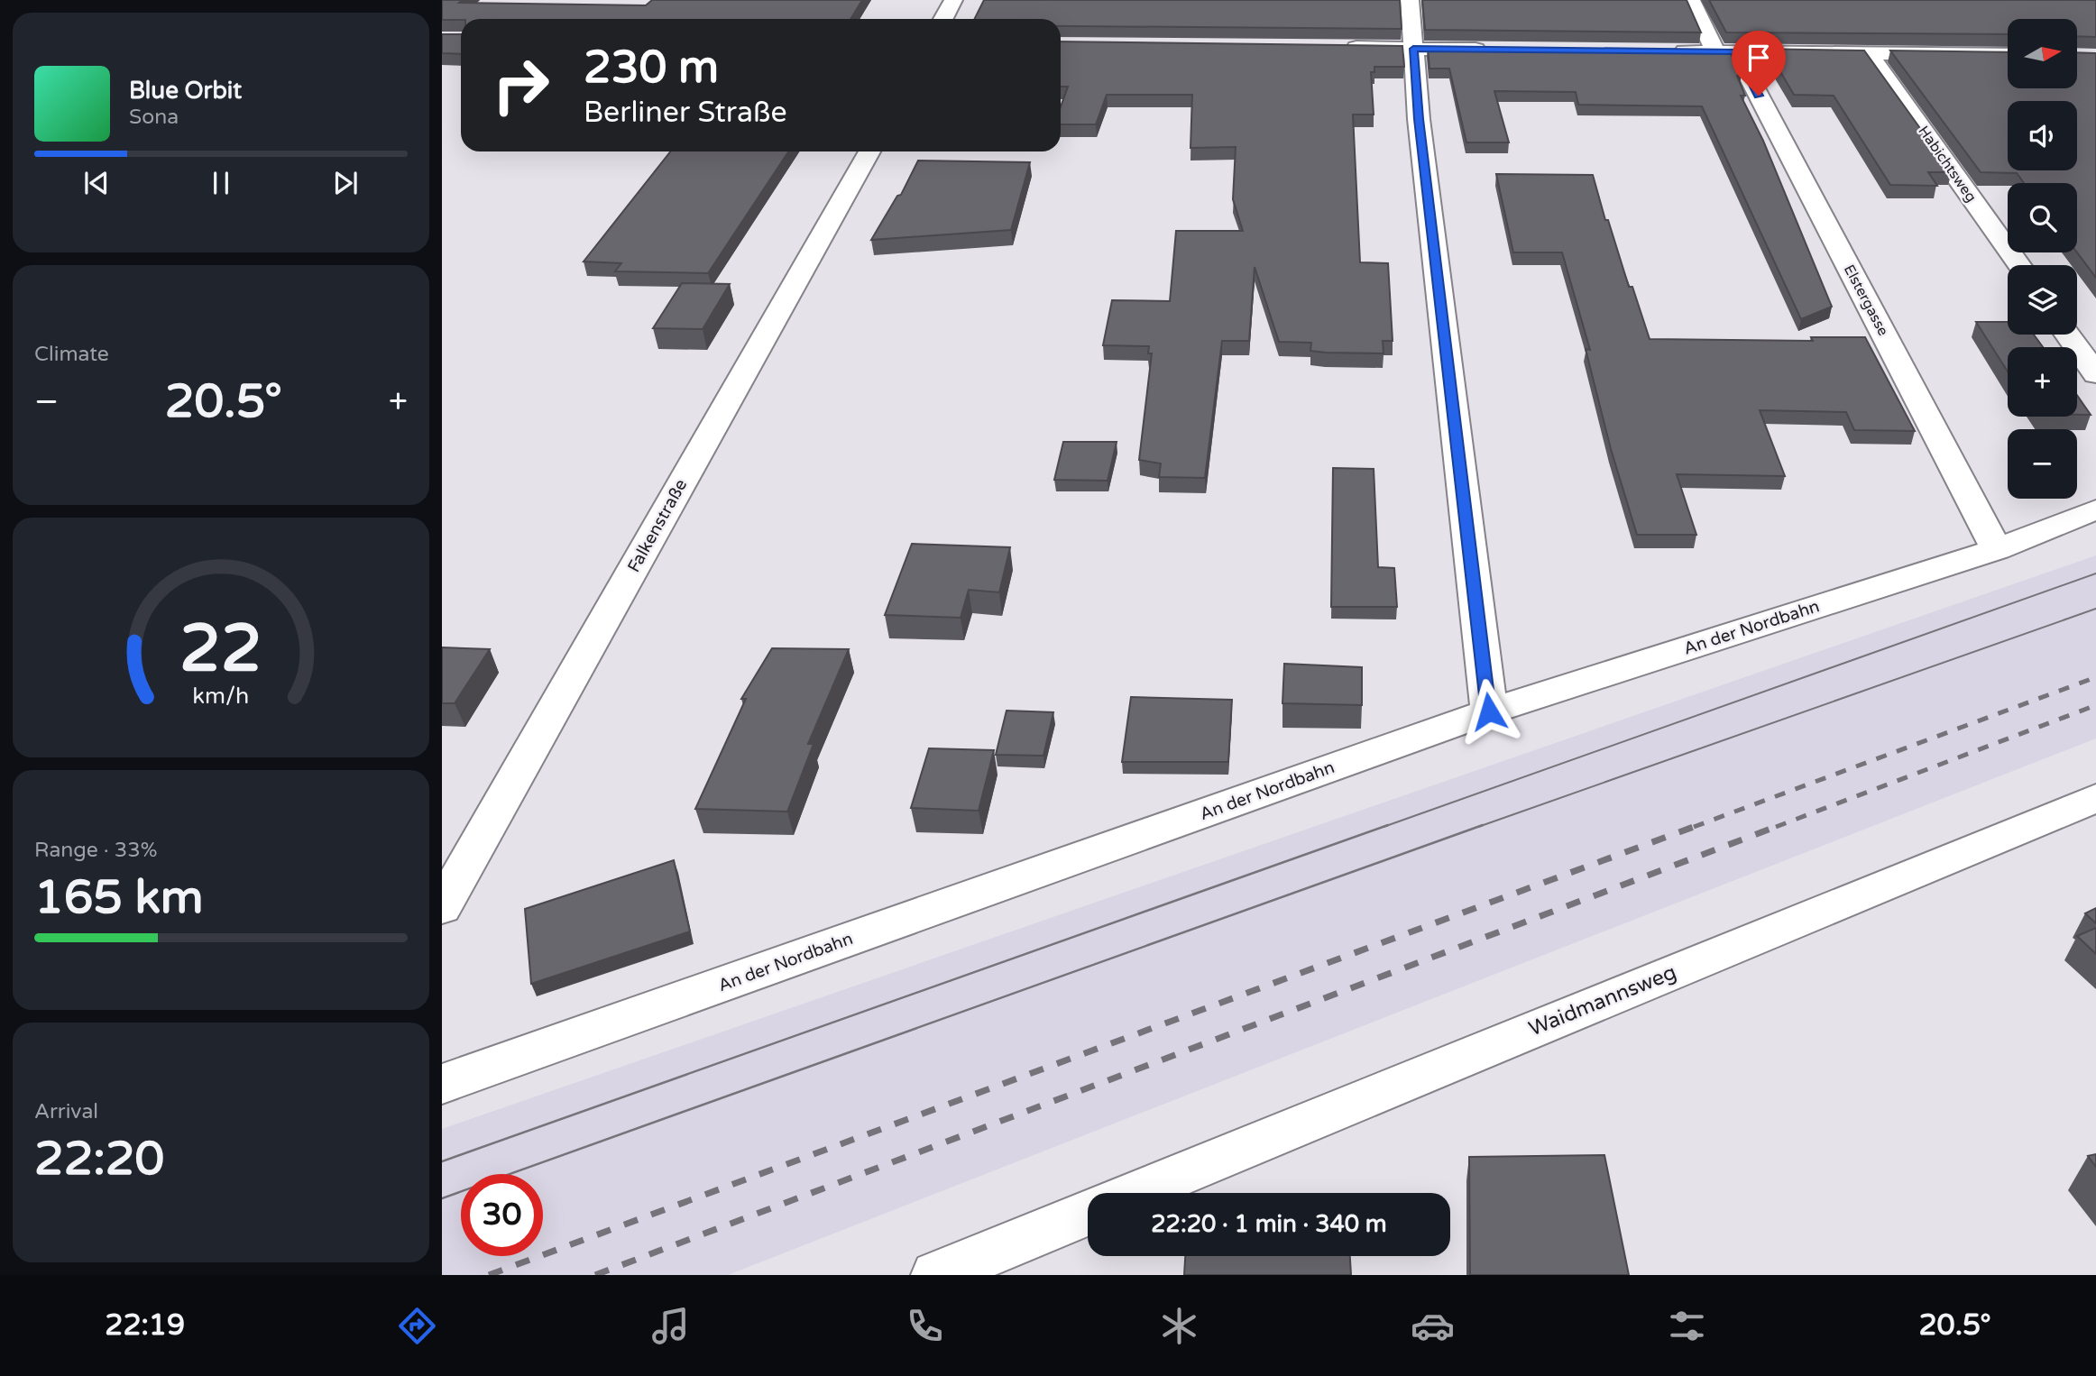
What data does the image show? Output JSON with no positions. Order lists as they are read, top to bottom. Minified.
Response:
{"streets":{"street":["Habichtsweg","Elstergasse","Falkenstraße","An der Nordbahn","Waidmannsweg"]},"crossings":[["Elstergasse","An der Nordbahn"]],"north":"right","page":{"map_buttons":["+","−"],"turn":["230 m","Berliner Straße"],"song":["Blue Orbit","Sona"],"tile":["Climate",["Range · 33%","165 km"],["Arrival","22:20"]],"heat":["−","20.5°","+"],"limit":"30","trip":"22:20 · 1 min · 340 m","tabs":["22:19","20.5°"],"gauge":["22","km/h"]}}
